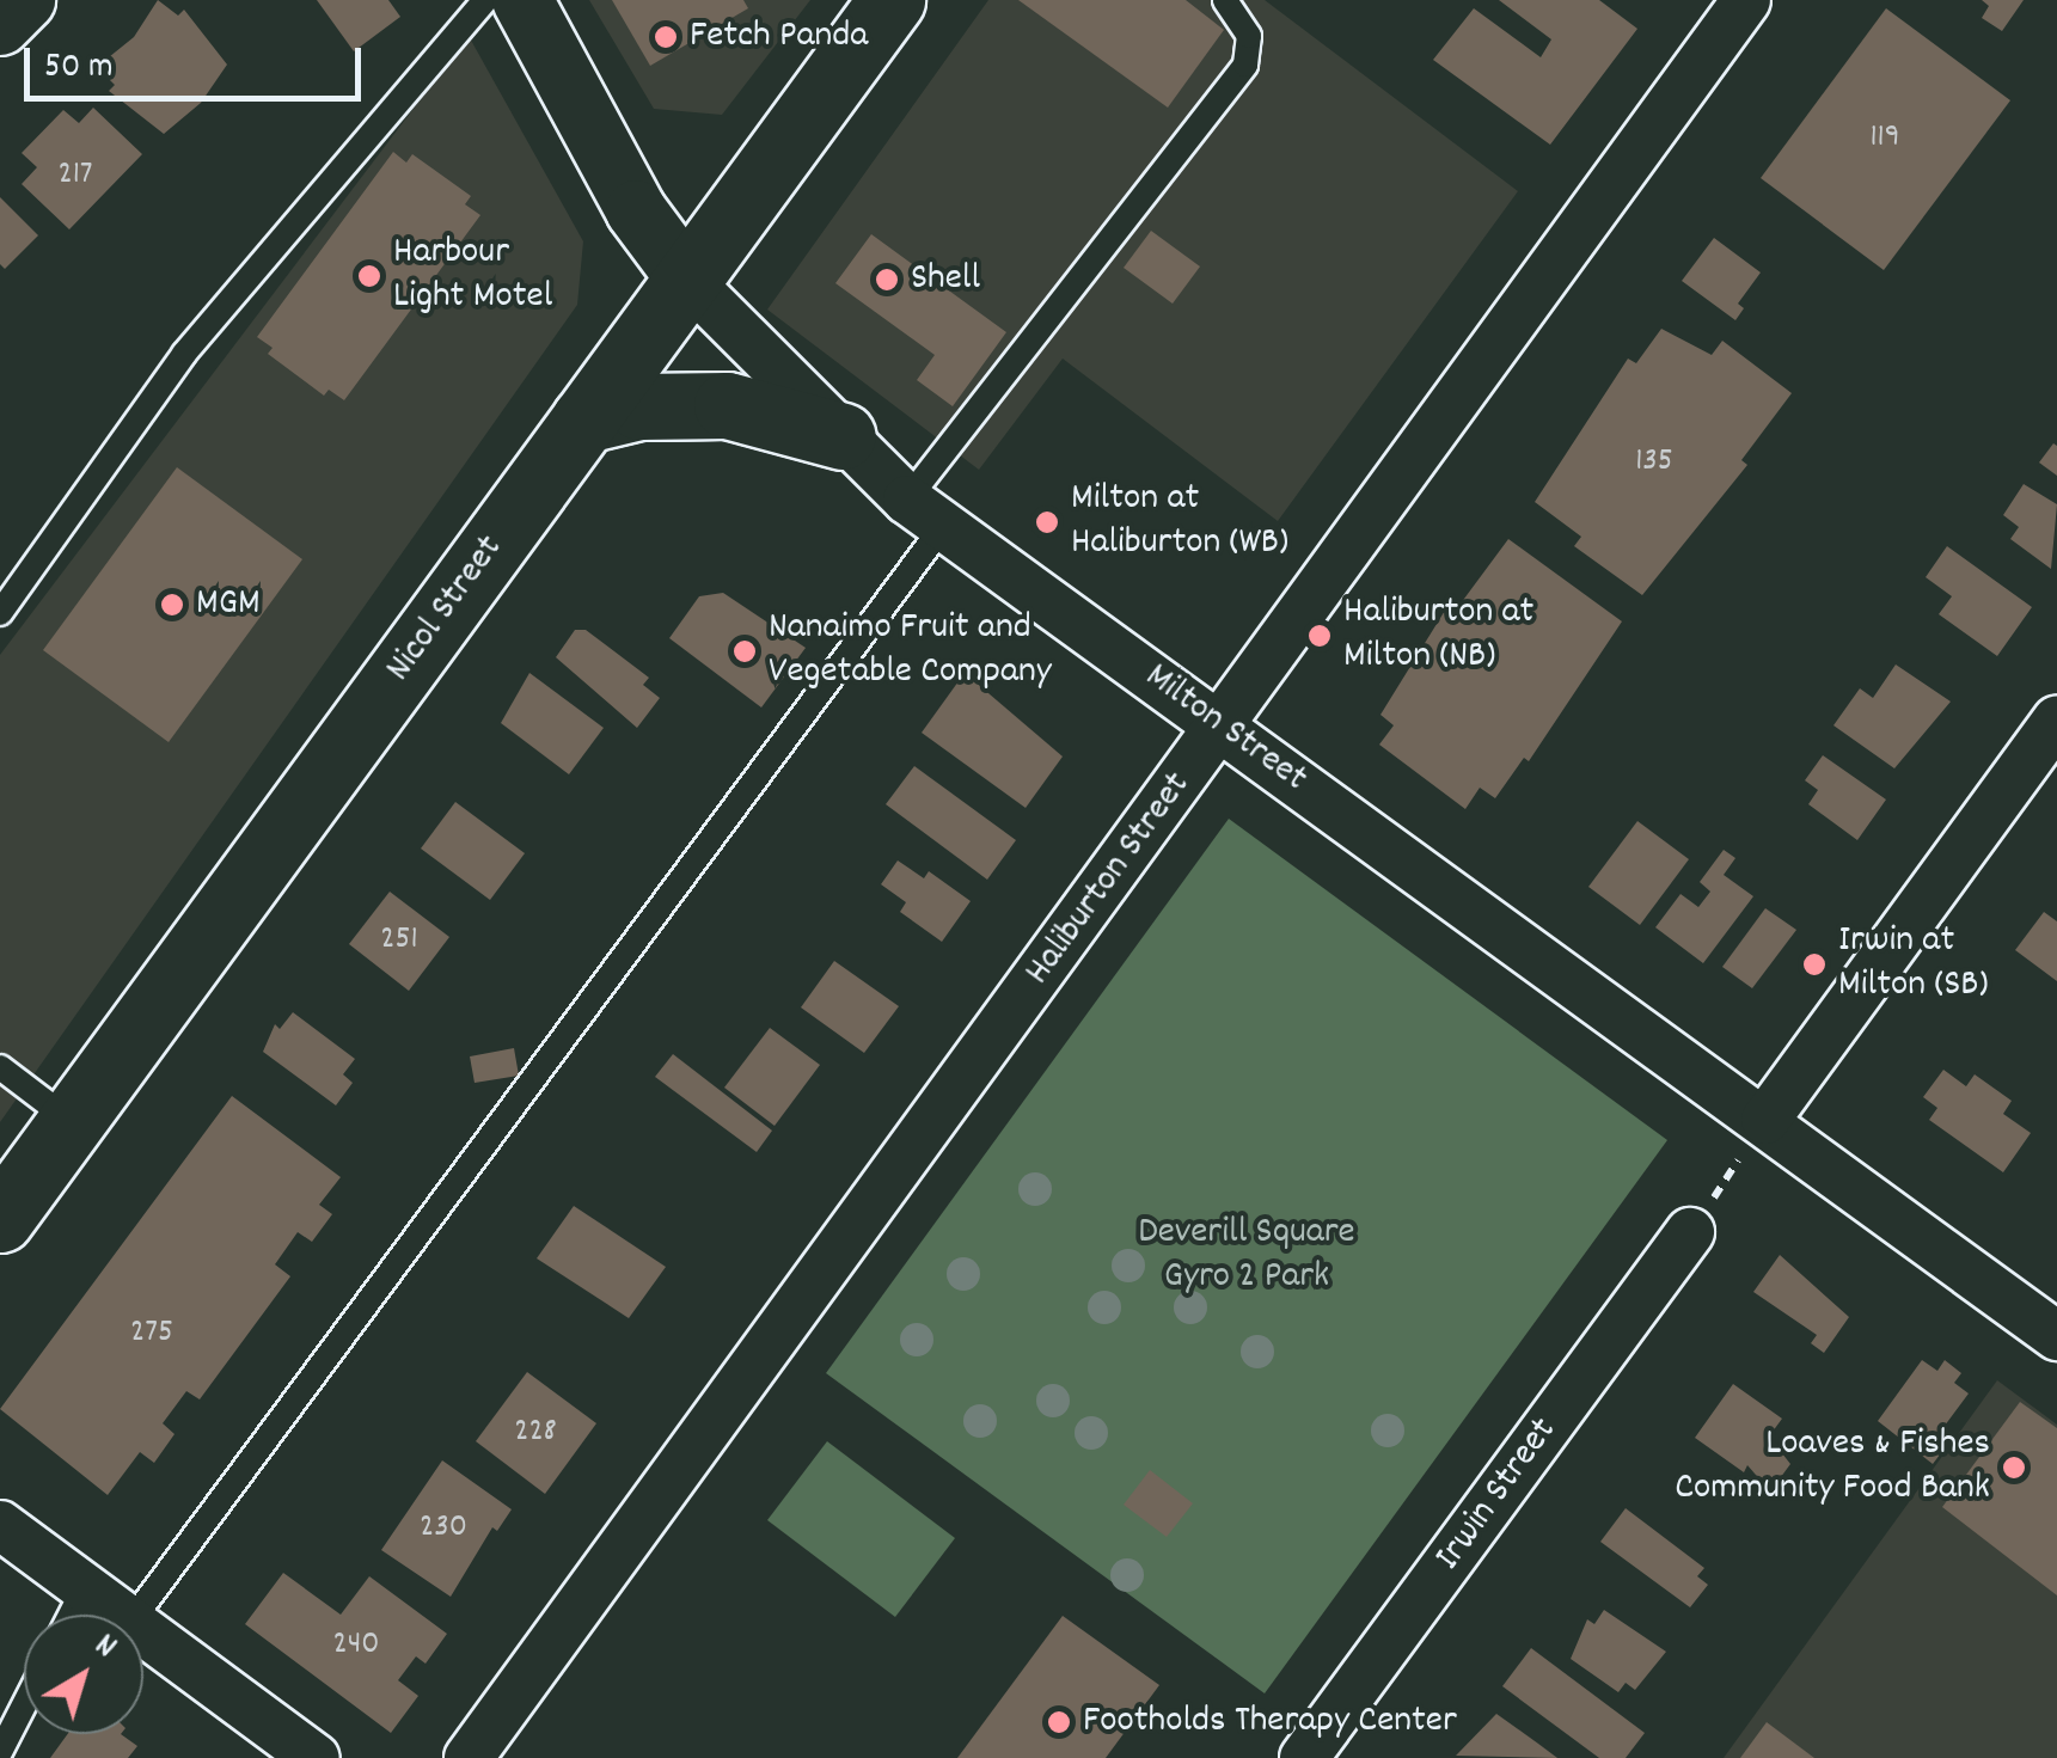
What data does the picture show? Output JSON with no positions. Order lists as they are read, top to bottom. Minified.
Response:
{"streets":{"highway":["Nicol Street"],"street":["Milton Street","Haliburton Street","Irwin Street"]},"crossings":[["Nicol Street","Milton Street"],["Milton Street","Haliburton Street"]],"parks":["Deverill Square Gyro 2 Park"],"places":["Fetch Panda","Harbour Light Motel","Shell","Milton at Haliburton (WB)","MGM","Haliburton at Milton (NB)","Nanaimo Fruit and Vegetable Company","Irwin at Milton (SB)","Loaves & Fishes Community Food Bank","Footholds Therapy Center"],"house_numbers":["119","217","135","251","275","228","230","240"],"scale_bar":"50 m","north":"top right"}
